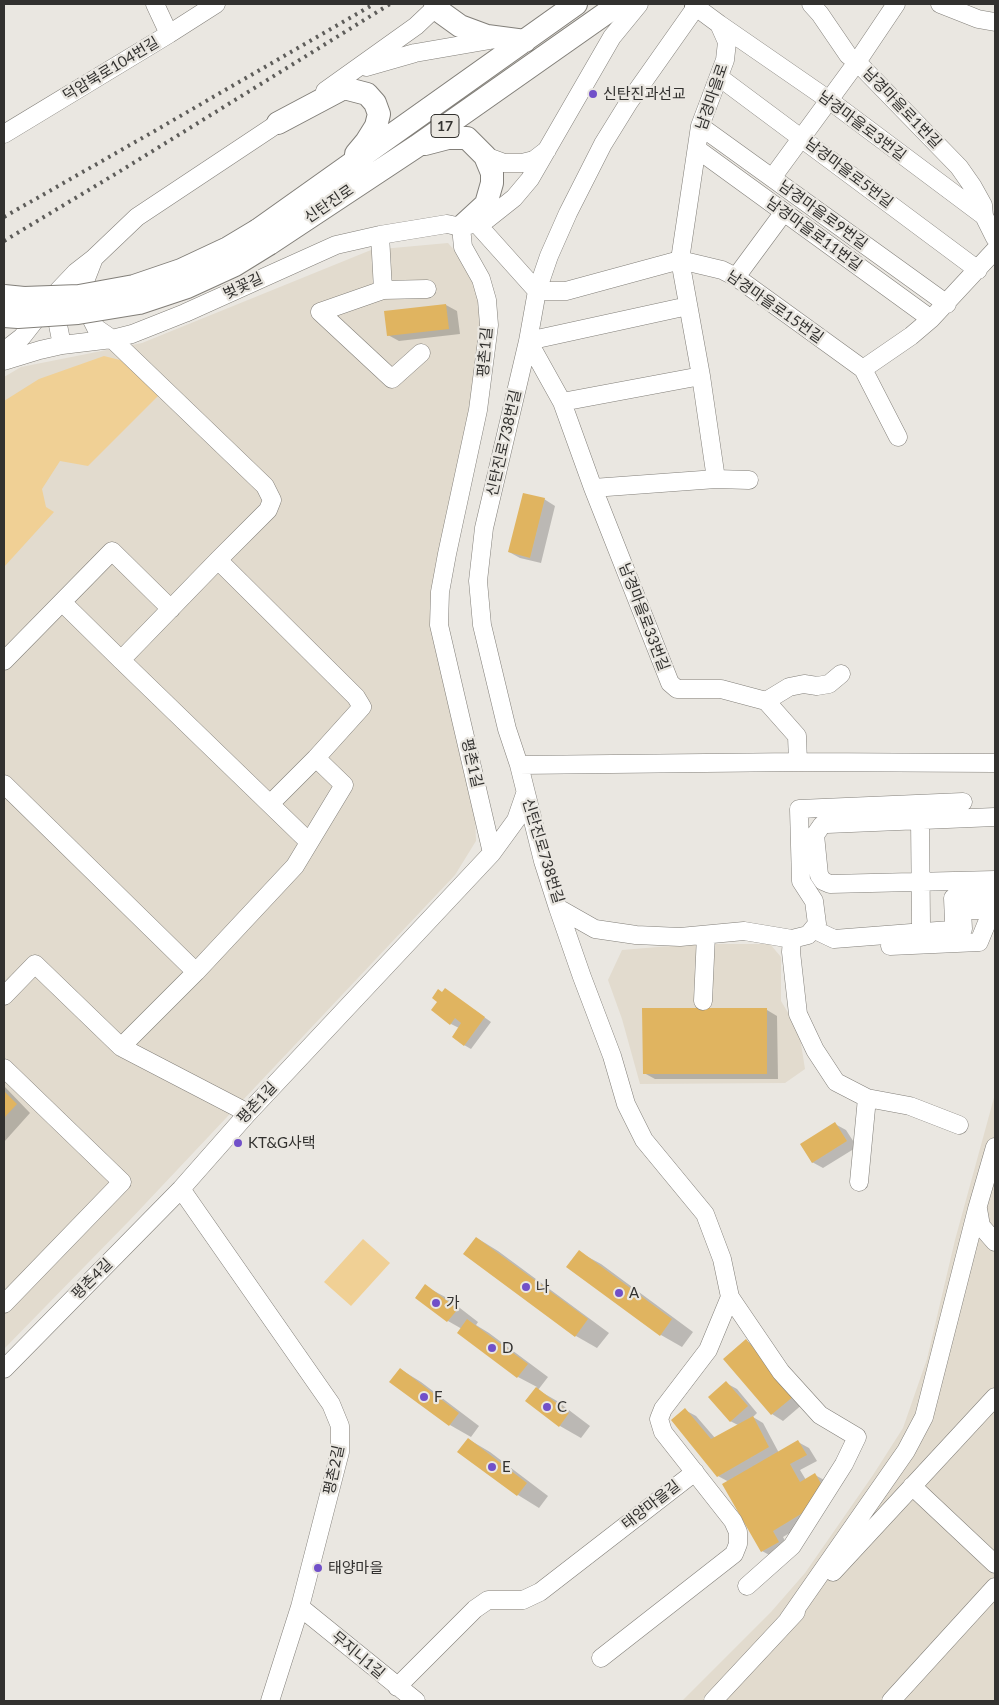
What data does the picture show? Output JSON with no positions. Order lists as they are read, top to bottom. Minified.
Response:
{"streets":{"main road":["17","신탄진로"],"street":["덕암북로104번길","남경마을로","남경마을로1번길","남경마을로3번길","남경마을로5번길","남경마을로9번길","남경마을로11번길","벚꽃길","남경마을로15번길","평촌1길","신탄진로738번길","남경마을로33번길","평촌4길","평촌2길","태양마을길","무지니1길"]},"crossings":[["남경마을로","남경마을로3번길"],["남경마을로","남경마을로5번길"],["남경마을로","남경마을로9번길"],["남경마을로","남경마을로11번길"],["남경마을로","남경마을로15번길"],["남경마을로1번길","남경마을로3번길"],["벚꽃길","평촌1길"],["평촌1길","평촌4길"],["평촌1길","평촌2길"],["평촌4길","평촌2길"],["평촌2길","무지니1길"],["태양마을길","무지니1길"]],"places":["신탄진과선교","KT&G사택","나","A","가","D","F","C","E","태양마을"]}
